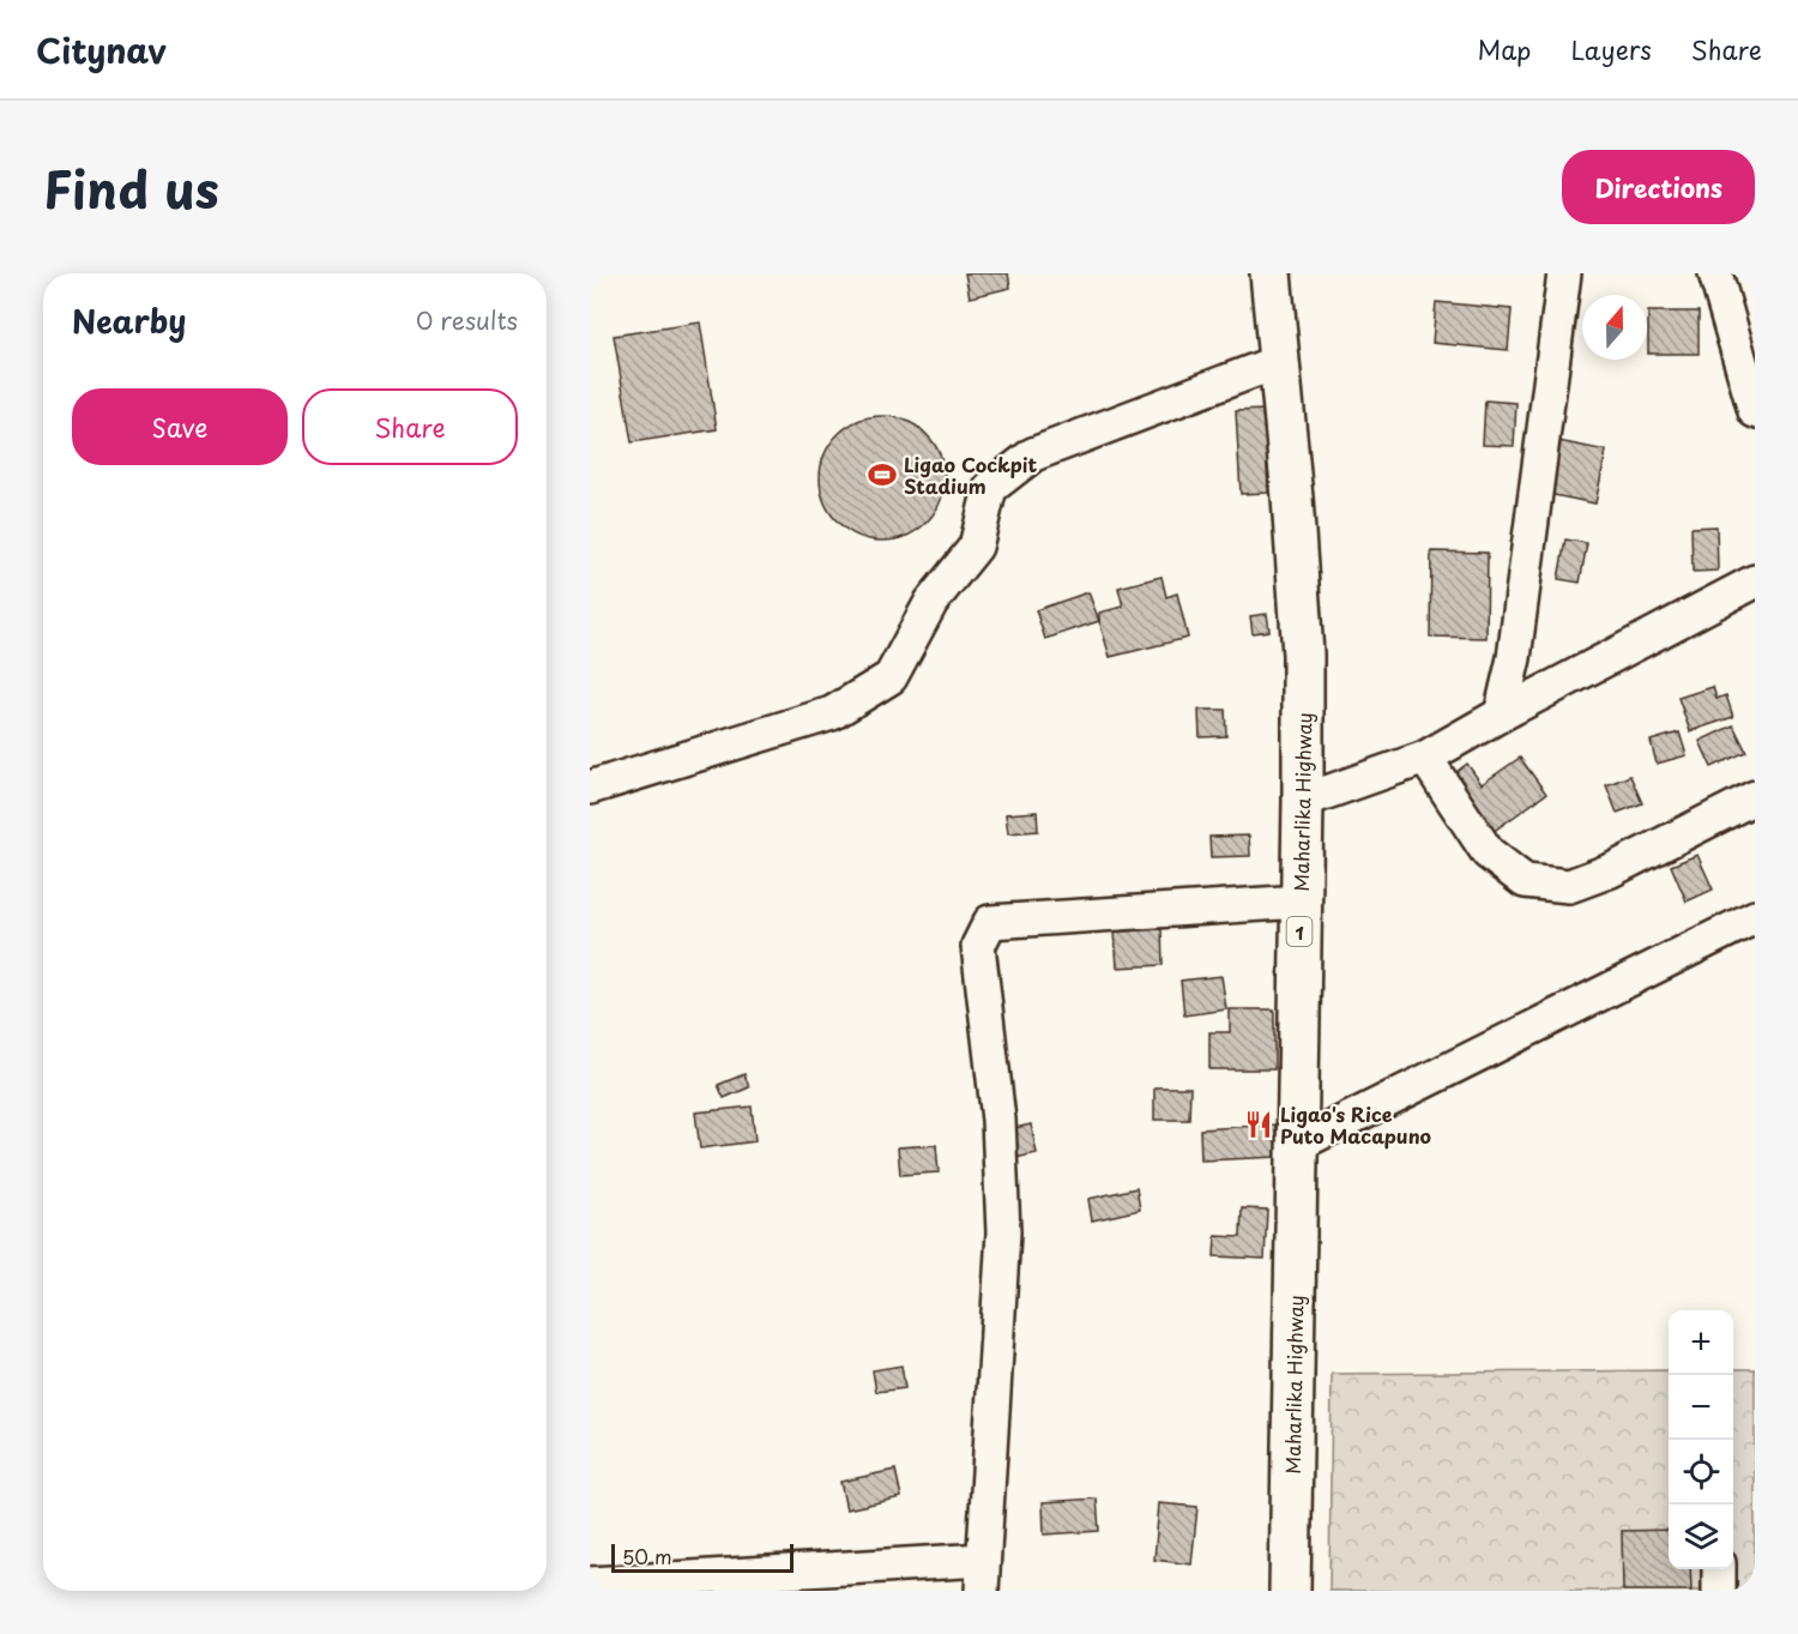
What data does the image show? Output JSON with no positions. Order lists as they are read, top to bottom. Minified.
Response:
{"streets":{"highway":["Maharlika Highway","1"]},"places":{"sports":["Ligao Cockpit Stadium"],"restaurant":["Ligao's Rice Puto Macapuno"]},"scale_bar":"50 m","north":"top","page":{"header":"Citynav","nav":["Map","Layers","Share"],"title":"Find us","buttons":["Directions",["Save","Share"]],"heading":["Nearby","0 results"],"map_buttons":["+","−"],"scale":"50 m"}}
